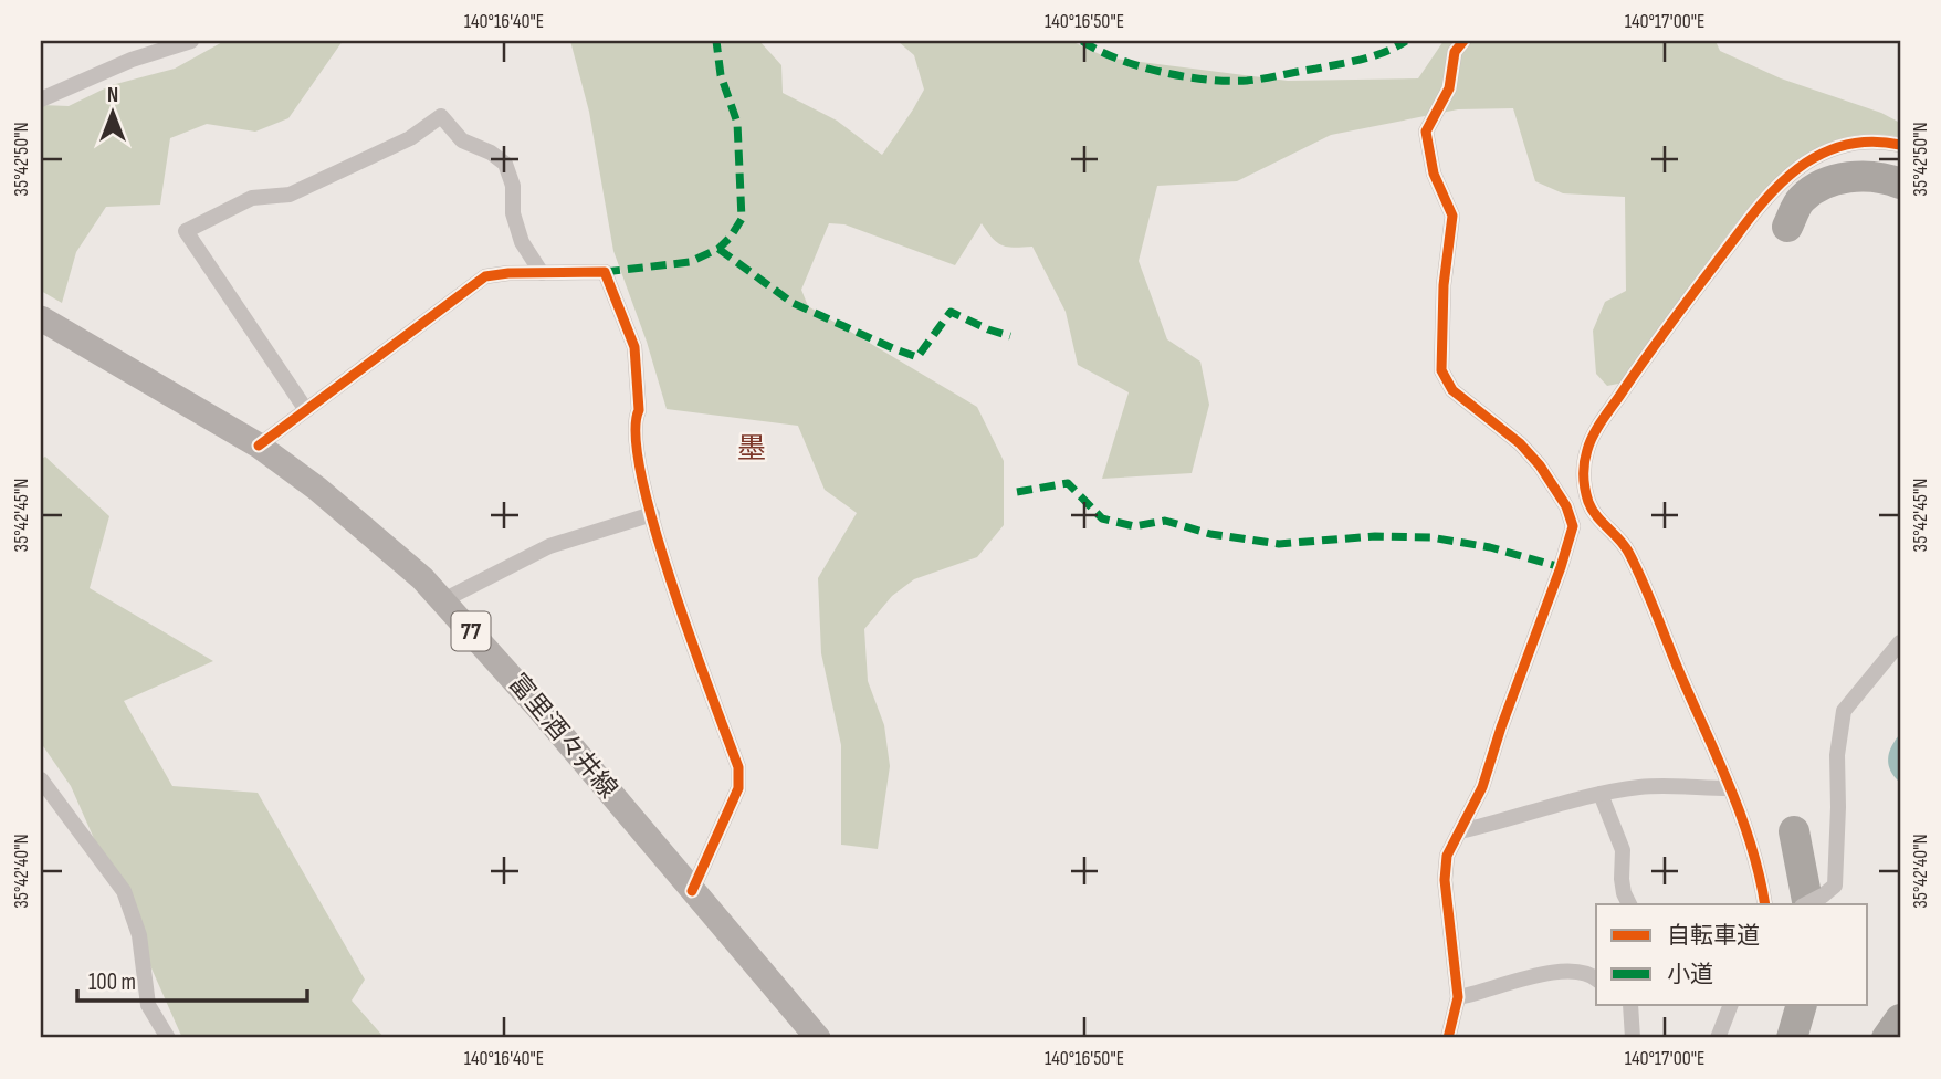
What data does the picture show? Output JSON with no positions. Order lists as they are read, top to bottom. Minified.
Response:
{"streets":{"main road":["77","富里酒々井線"]},"districts":["墨"],"legend":["自転車道","小道"],"scale_bar":"100 m","north":"top","coordinates":["140°16'40\"E","140°16'50\"E","140°17'00\"E","35°42'50\"N","35°42'45\"N","35°42'40\"N"]}
